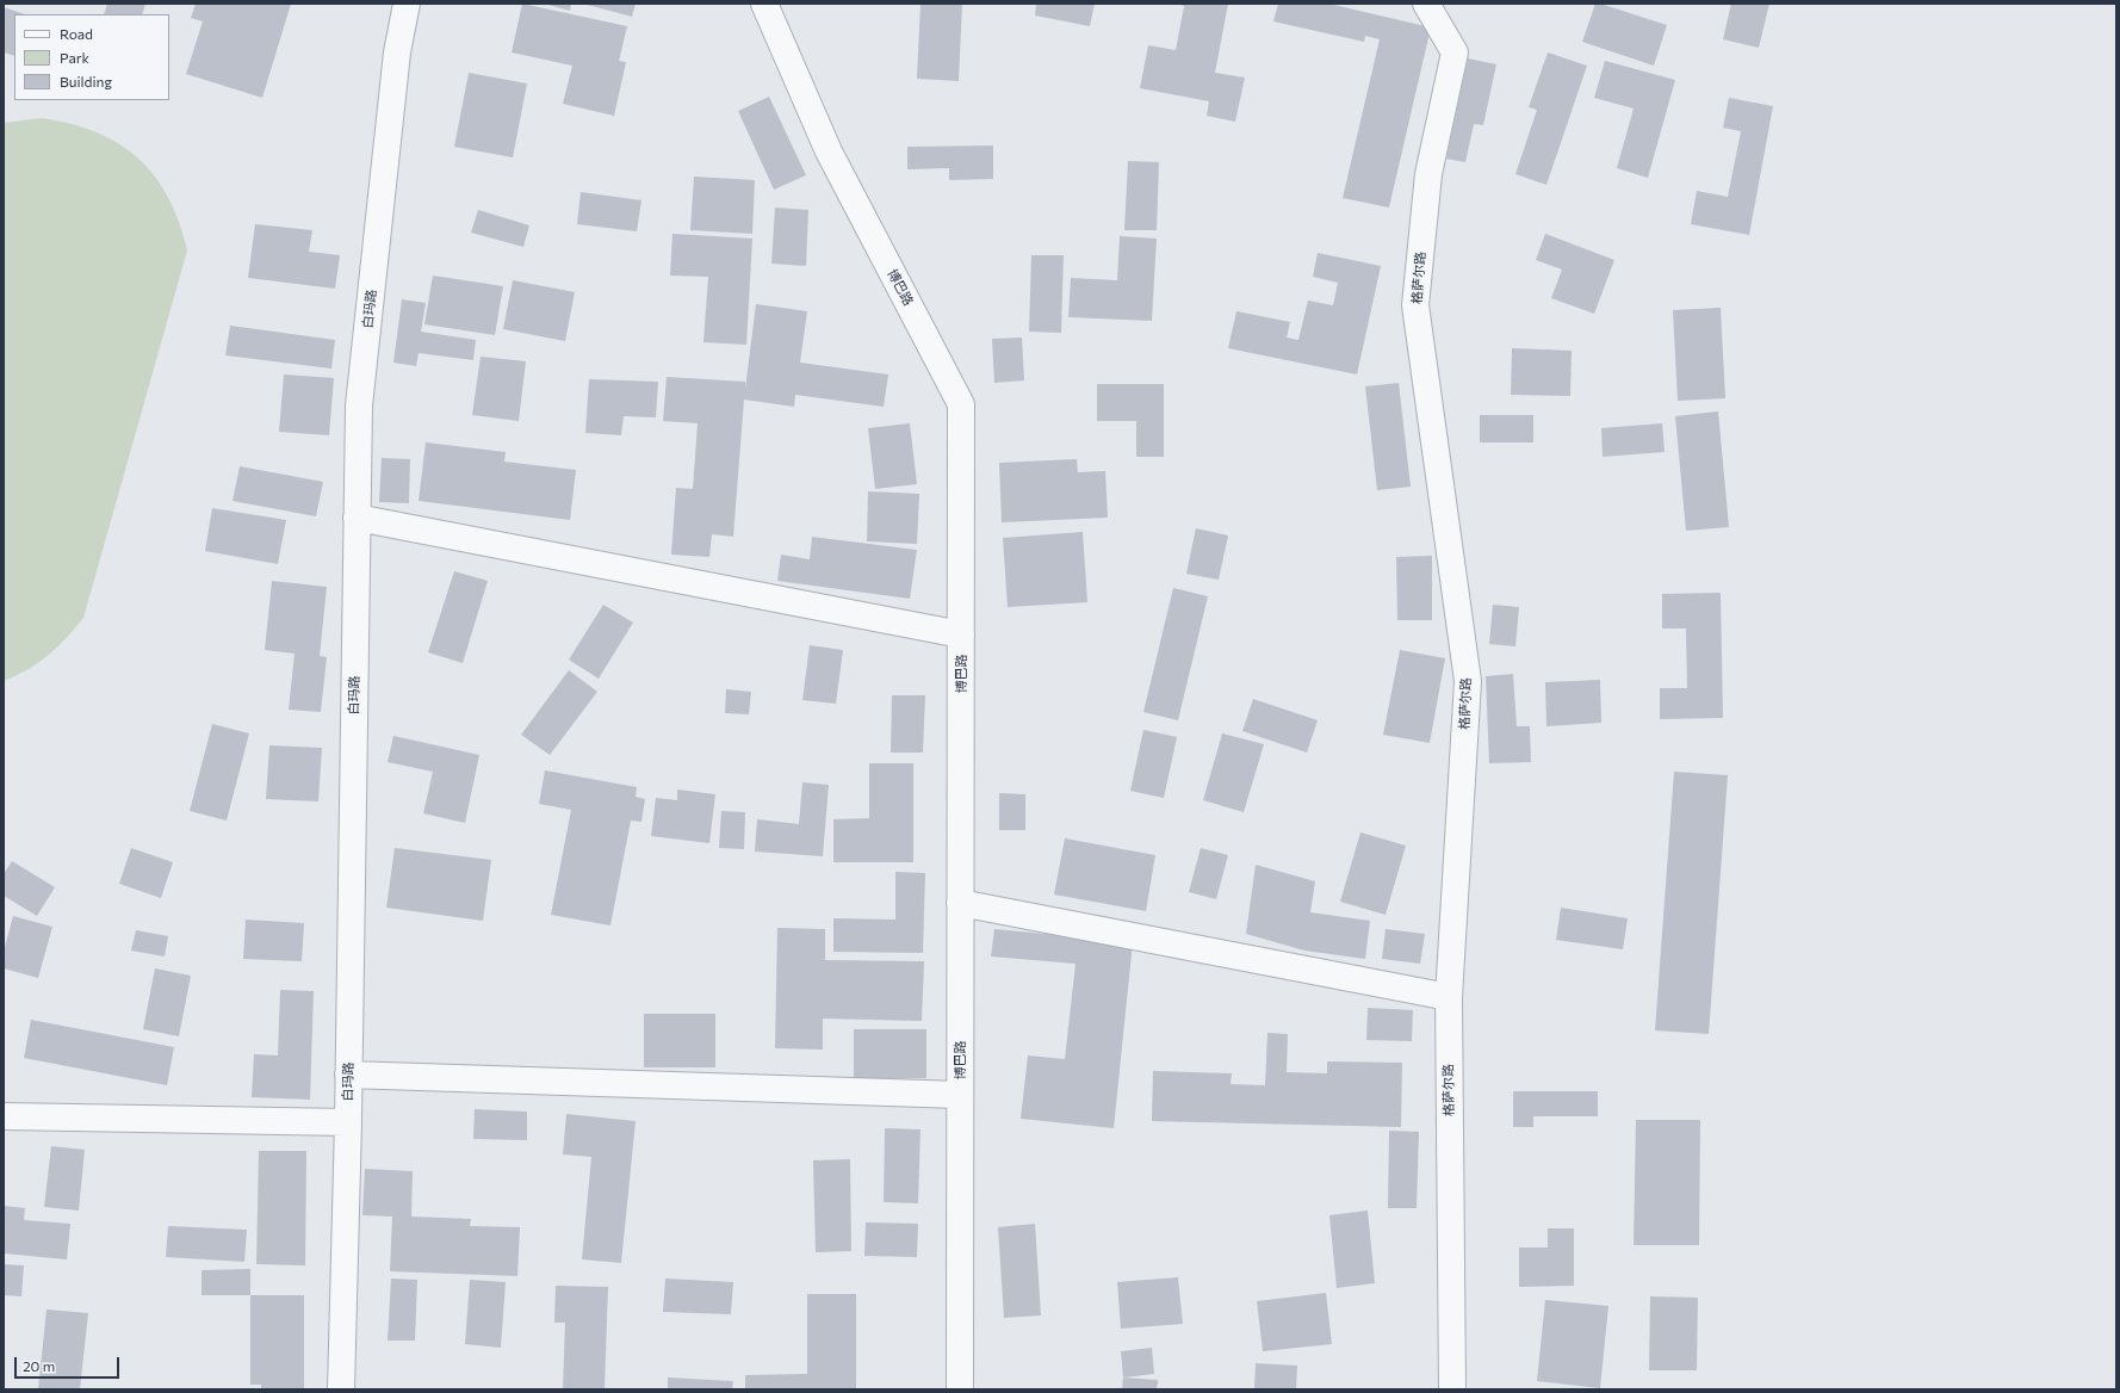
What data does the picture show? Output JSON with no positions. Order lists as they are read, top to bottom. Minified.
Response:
{"streets":{"street":["格萨尔路","博巴路","白玛路"]},"legend":["Road","Park","Building"],"scale_bar":"20 m"}
